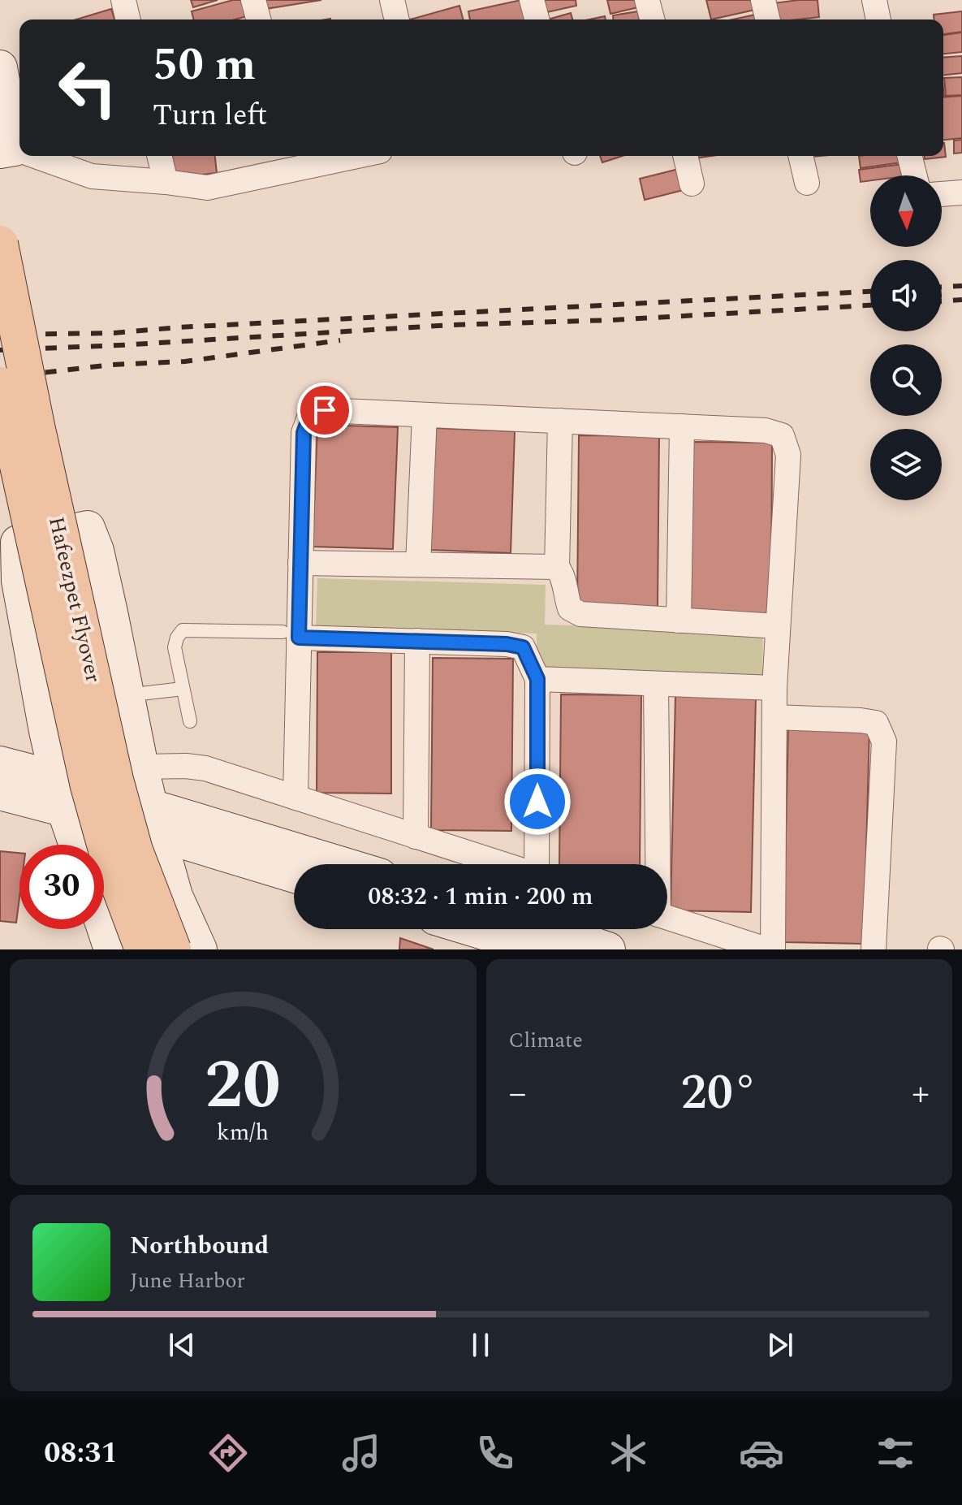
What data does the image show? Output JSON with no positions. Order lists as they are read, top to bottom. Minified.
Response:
{"streets":{"main road":["Hafeezpet Flyover"]},"north":"bottom","page":{"turn":["50 m","Turn left"],"limit":"30","trip":"08:32 · 1 min · 200 m","tile":"Climate","heat":["−","20°","+"],"song":["Northbound","June Harbor"],"tabs":"08:31","gauge":["20","km/h"]}}
